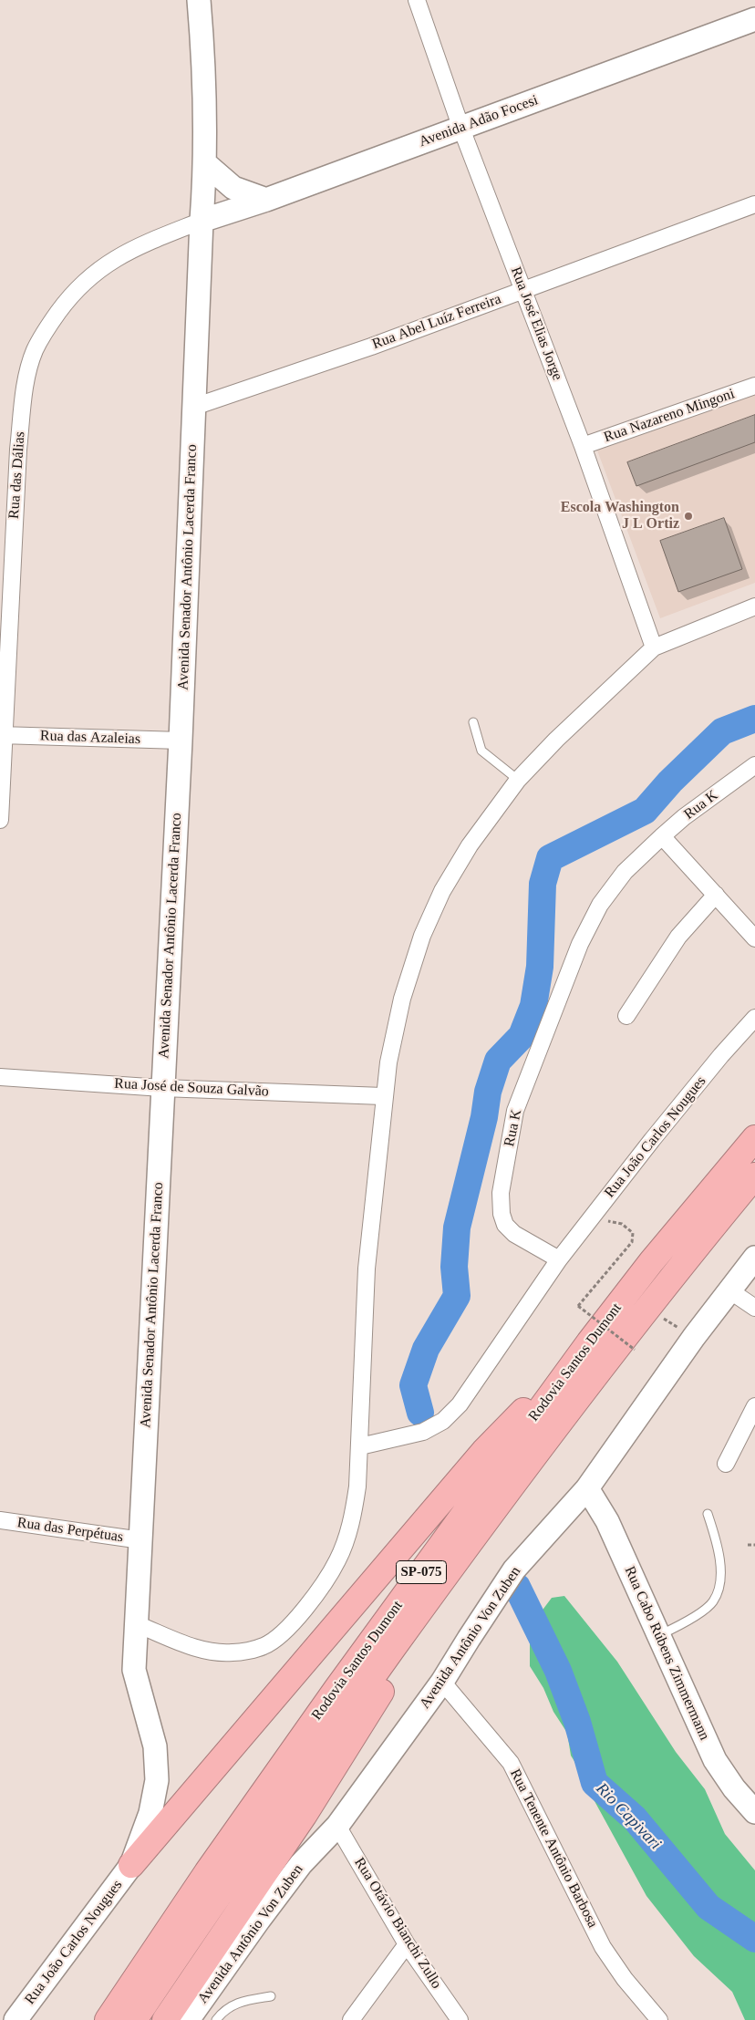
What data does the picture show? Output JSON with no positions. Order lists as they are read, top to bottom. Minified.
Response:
{"streets":{"highway":["Rodovia Santos Dumont","SP-075"],"street":["Avenida Adão Focesi","Rua Abel Luíz Ferreira","Rua José Elias Jorge","Rua Nazareno Mingoni","Rua das Dálias","Avenida Senador Antônio Lacerda Franco","Rua das Azaleias","Rua K","Rua José de Souza Galvão","Rua João Carlos Nougues","Rua das Perpétuas","Avenida Antônio Von Zuben","Rua Cabo Rúbens Zimmermann","Rua Tenente Antônio Barbosa","Rua Otávio Bianchi Zullo"]},"crossings":[["Avenida Adão Focesi","Rua José Elias Jorge"],["Avenida Adão Focesi","Rua das Dálias"],["Avenida Adão Focesi","Avenida Senador Antônio Lacerda Franco"],["Rua Abel Luíz Ferreira","Rua José Elias Jorge"],["Rua Abel Luíz Ferreira","Avenida Senador Antônio Lacerda Franco"],["Rua José Elias Jorge","Rua Nazareno Mingoni"],["Rua das Dálias","Avenida Senador Antônio Lacerda Franco"],["Rua das Dálias","Rua das Azaleias"],["Avenida Senador Antônio Lacerda Franco","Rua das Azaleias"],["Avenida Senador Antônio Lacerda Franco","Rua José de Souza Galvão"],["Avenida Senador Antônio Lacerda Franco","Rua João Carlos Nougues"],["Avenida Senador Antônio Lacerda Franco","Rua das Perpétuas"],["Rua K","Rua João Carlos Nougues"],["Avenida Antônio Von Zuben","Rua Cabo Rúbens Zimmermann"],["Avenida Antônio Von Zuben","Rua Tenente Antônio Barbosa"],["Avenida Antônio Von Zuben","Rua Otávio Bianchi Zullo"]],"water":["Rio Capivari"],"places":["Escola Washington J L Ortiz"]}
